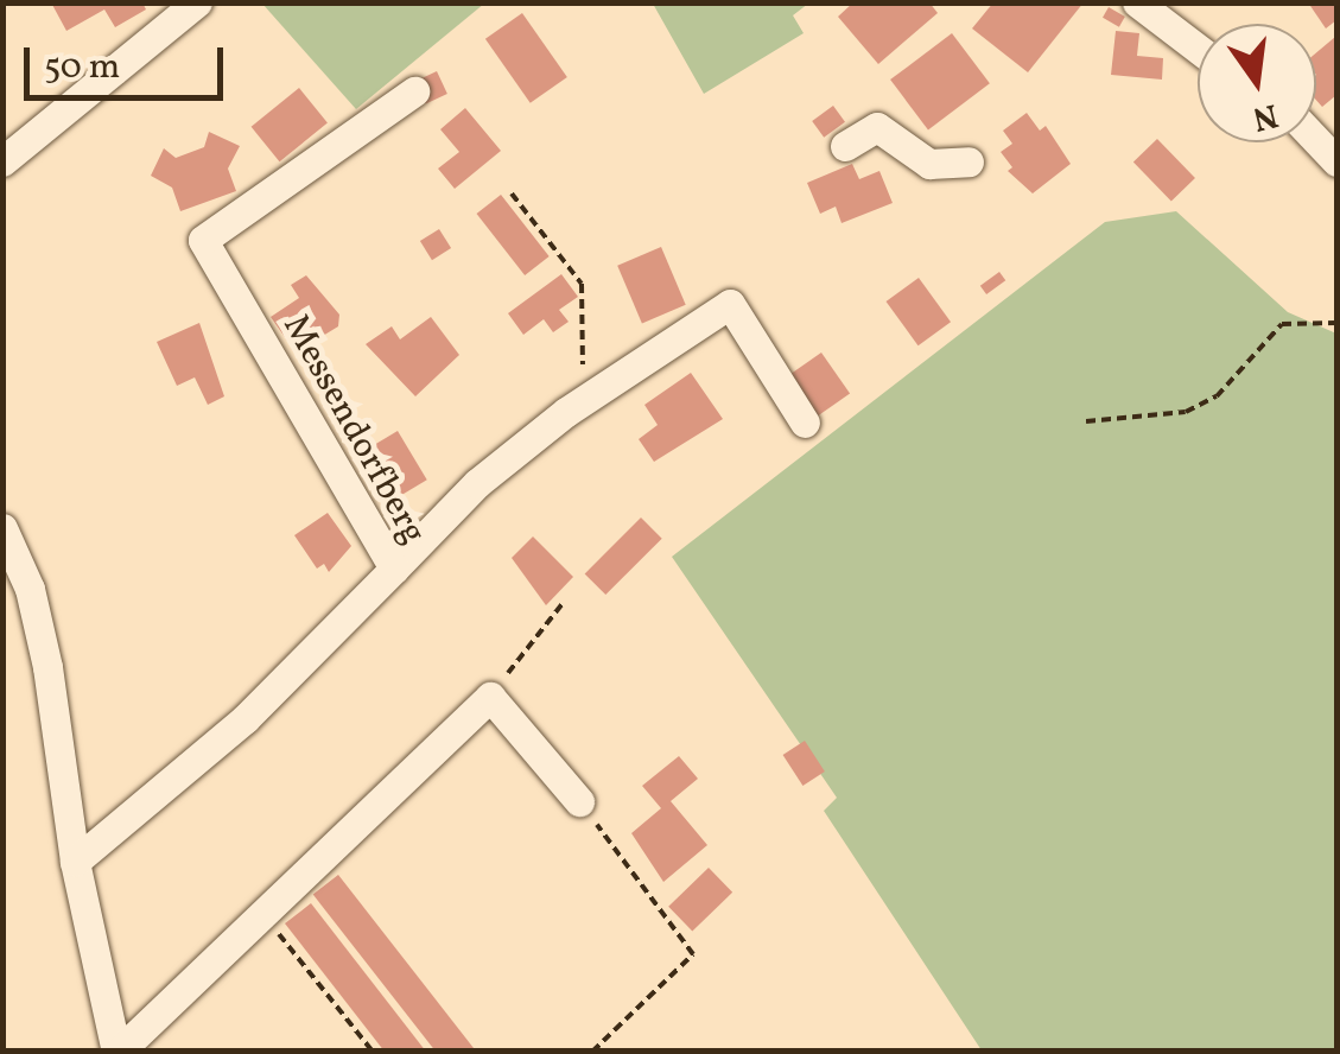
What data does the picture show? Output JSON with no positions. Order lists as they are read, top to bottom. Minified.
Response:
{"streets":{"street":["Messendorfberg"]},"scale_bar":"50 m","north":"bottom"}
